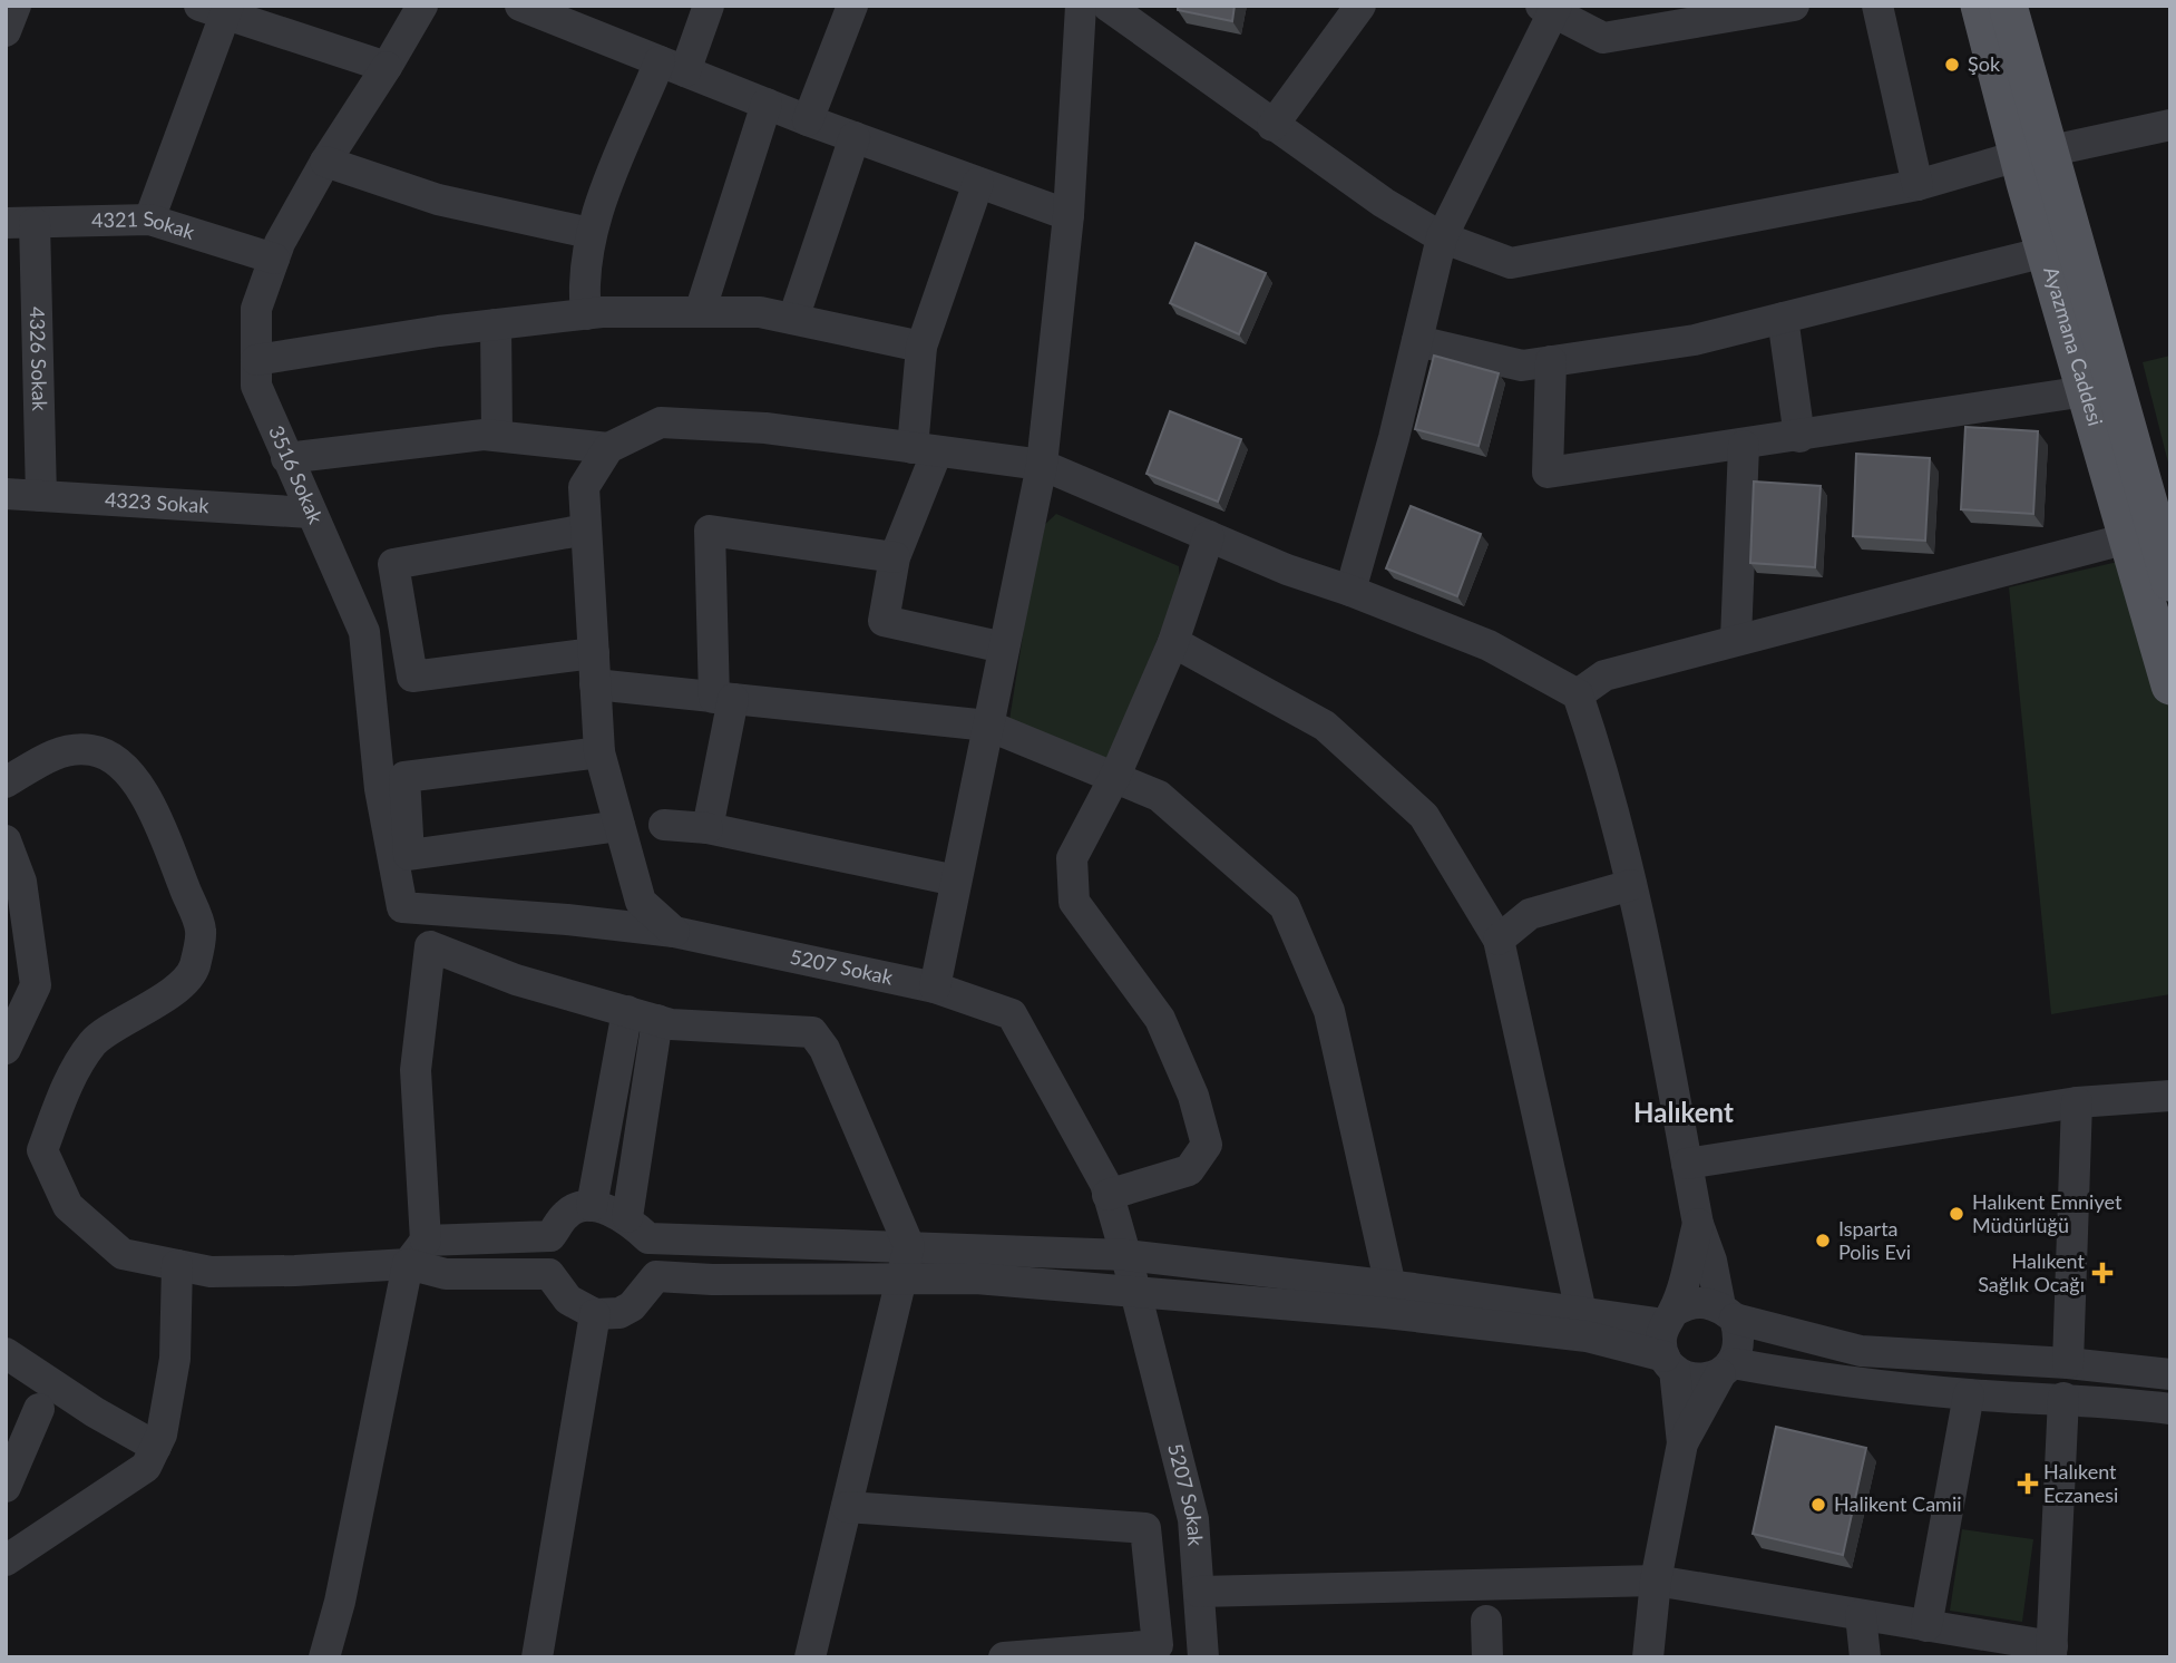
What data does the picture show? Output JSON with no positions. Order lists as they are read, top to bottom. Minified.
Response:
{"streets":{"main road":["Ayazmana Caddesi"],"street":["4321 Sokak","4326 Sokak","3516 Sokak","4323 Sokak","5207 Sokak"]},"crossings":[["4321 Sokak","4326 Sokak"],["4321 Sokak","3516 Sokak"],["4326 Sokak","4323 Sokak"],["3516 Sokak","4323 Sokak"],["3516 Sokak","5207 Sokak"]],"districts":["Halıkent"],"places":{"other":["Şok","Halıkent Emniyet Müdürlüğü","Isparta Polis Evi","Halikent Camii"],"health":["Halıkent Sağlık Ocağı","Halıkent Eczanesi"]}}
